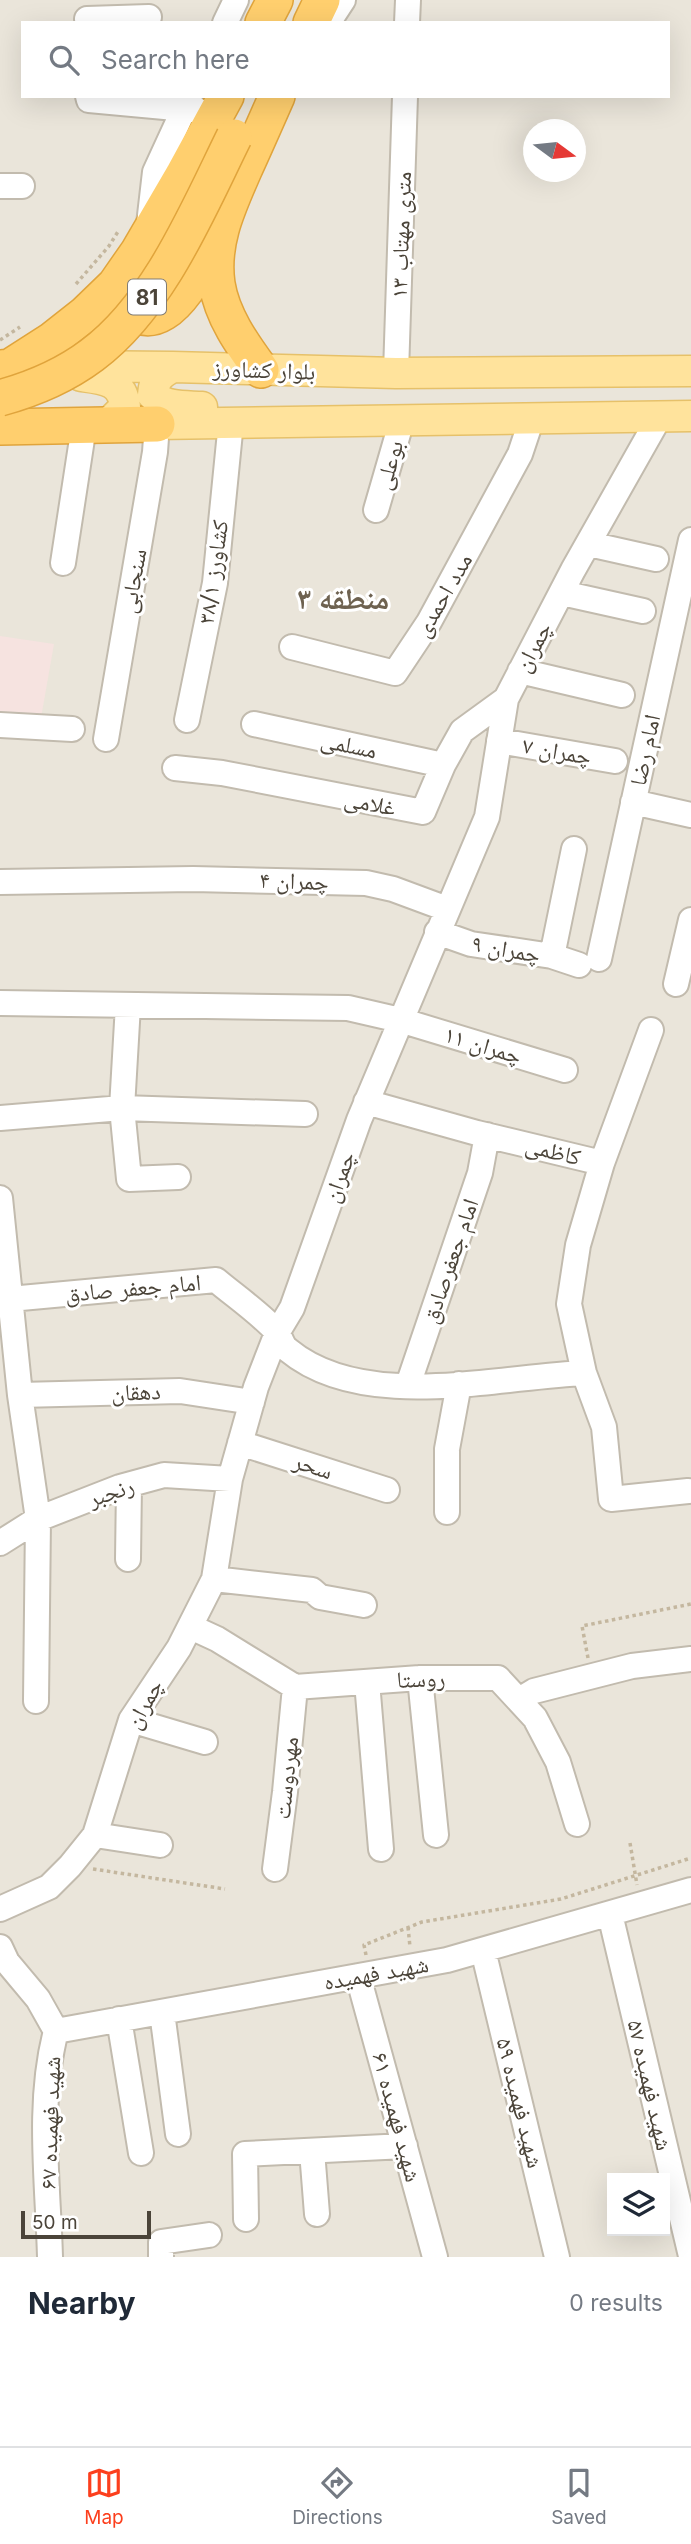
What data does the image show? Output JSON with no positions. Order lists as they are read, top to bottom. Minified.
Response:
{"streets":{"highway":["81"],"main road":["بلوار کشاورز"],"street":["۱۳ متری مهتاب","بوعلی","کشاورز ۳۸/۱","سنجابی","مدد احمدی","چمران","مسلمی","امام رضا","چمران ۷","غلامی","چمران ۴","چمران ۹","چمران ۱۱","کاظمی","امام جعفرصادق","امام جعفر صادق","دهقان","سحر","رنجبر","روستا","مهردوست","شهید فهمیده","شهید فهمیده ۵۷","شهید فهمیده ۵۹","شهید فهمیده ۶۱","شهید فهمیده ۶۷"]},"crossings":[["۱۳ متری مهتاب","بلوار کشاورز"],["81","بلوار کشاورز"],["چمران","چمران ۷"],["چمران","غلامی"],["چمران","چمران ۴"],["چمران","چمران ۹"],["چمران","چمران ۱۱"],["چمران","کاظمی"],["چمران","امام جعفر صادق"],["چمران","دهقان"],["چمران","سحر"],["چمران","رنجبر"],["مسلمی","غلامی"],["امام رضا","چمران ۹"],["کاظمی","امام جعفرصادق"],["امام جعفرصادق","امام جعفر صادق"],["روستا","مهردوست"],["شهید فهمیده","شهید فهمیده ۵۷"],["شهید فهمیده","شهید فهمیده ۵۹"],["شهید فهمیده","شهید فهمیده ۶۱"],["شهید فهمیده","شهید فهمیده ۶۷"]],"districts":["منطقه ۳"],"scale_bar":"50 m","north":"right","page":{"search":"Search here","scale":"50 m","heading":["Nearby","0 results"],"nav":["Map","Directions","Saved"]}}
